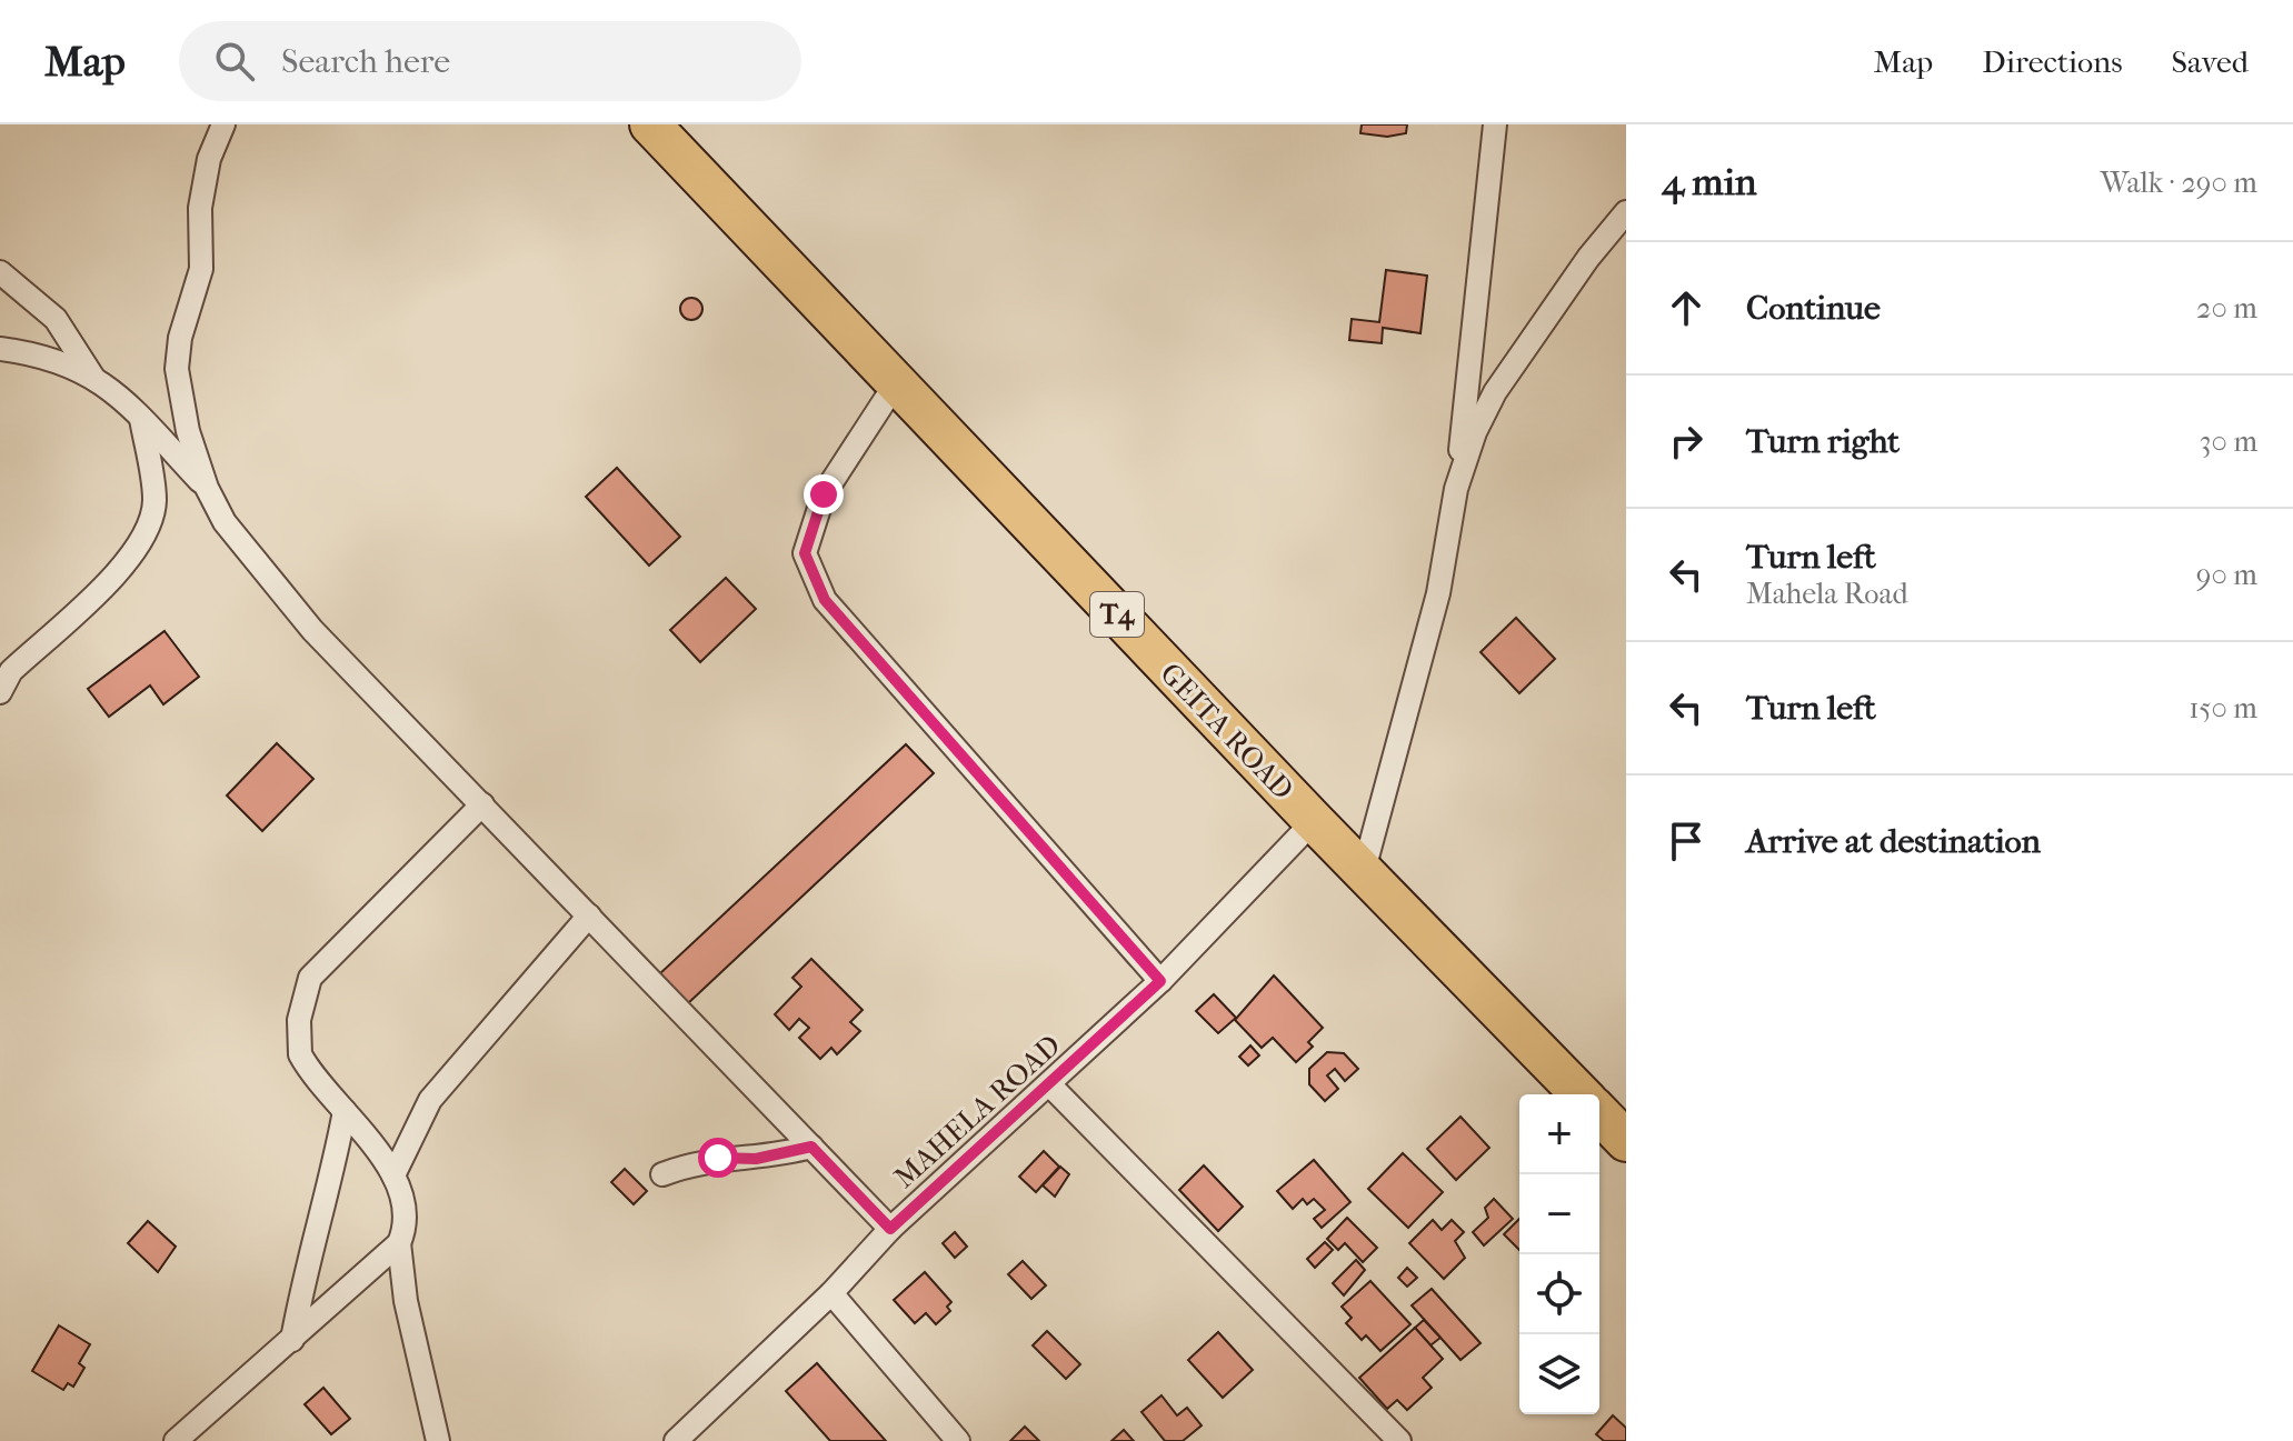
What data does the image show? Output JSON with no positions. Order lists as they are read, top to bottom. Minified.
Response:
{"streets":{"highway":["T4","GEITA ROAD"],"street":["MAHELA ROAD"]},"crossings":[["GEITA ROAD","MAHELA ROAD"]],"page":{"header":"Map","search":"Search here","nav":["Map","Directions","Saved"],"heading":["4 min","Walk · 290 m"],"list":[["Continue","20 m"],["Turn right","30 m"],["Turn left","Mahela Road","90 m"],["Turn left","150 m"],"Arrive at destination"],"map_buttons":["+","−"]}}
